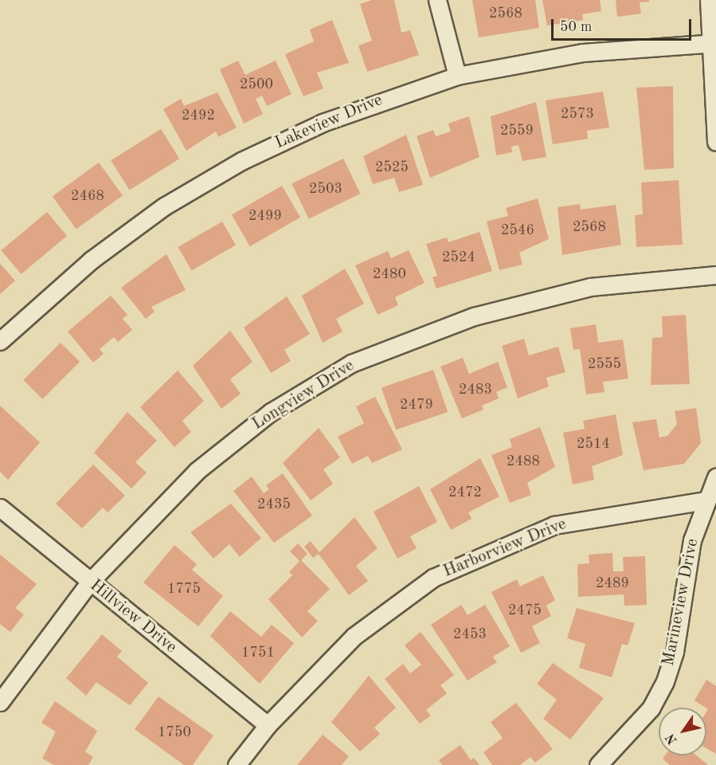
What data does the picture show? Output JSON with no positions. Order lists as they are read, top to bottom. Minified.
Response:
{"streets":{"street":["Lakeview Drive","Longview Drive","Harborview Drive","Marineview Drive","Hillview Drive"]},"crossings":[["Longview Drive","Hillview Drive"],["Harborview Drive","Marineview Drive"],["Harborview Drive","Hillview Drive"]],"house_numbers":["2568","2500","2573","2492","2559","2525","2503","2468","2499","2568","2546","2524","2480","2555","2483","2479","2514","2488","2472","2435","2489","1775","2475","2453","1751","1750"],"scale_bar":"50 m","north":"bottom left"}
